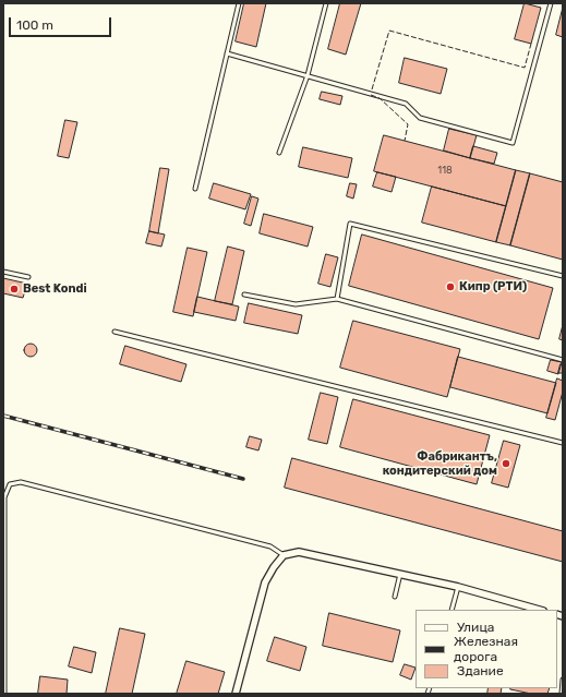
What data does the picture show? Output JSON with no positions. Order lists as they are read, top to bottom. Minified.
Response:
{"places":["Кипр (РТИ)","Best Kondi","Фабрикантъ, кондитерский дом"],"house_numbers":["118"],"legend":["Улица","Железная дорога","Здание"],"scale_bar":"100 m"}
